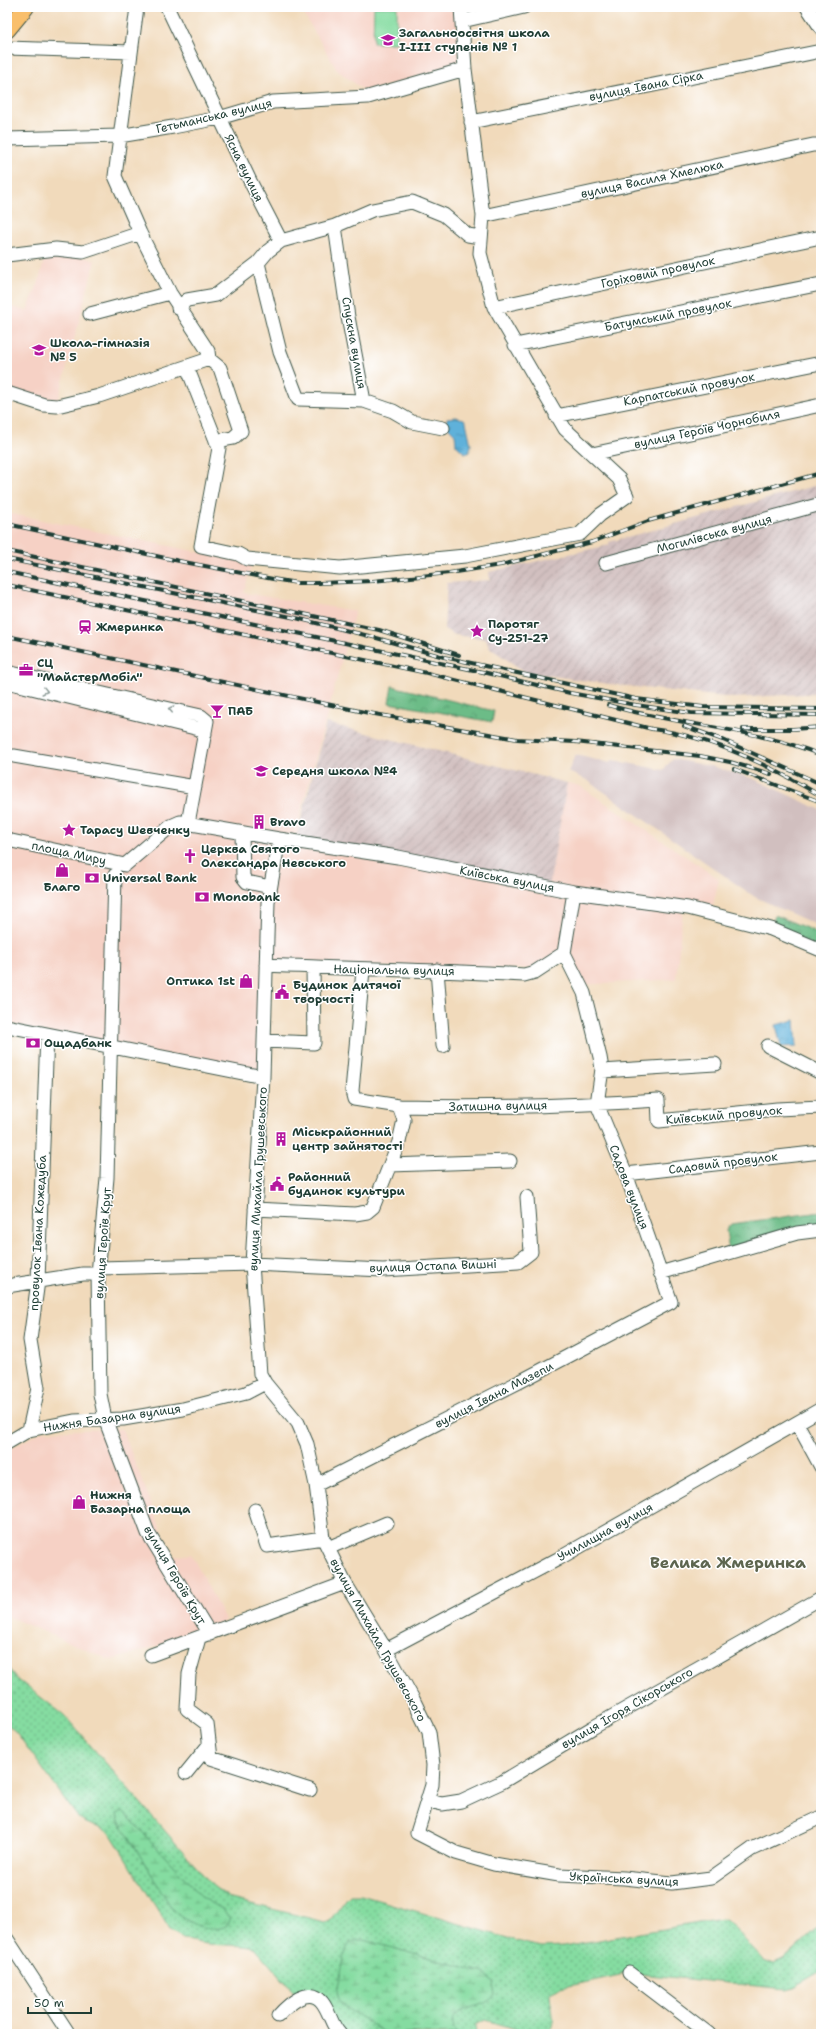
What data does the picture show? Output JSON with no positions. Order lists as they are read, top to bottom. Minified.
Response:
{"streets":{"street":["вулиця Івана Сірка","Гетьманська вулиця","Ясна вулиця","вулиця Василя Хмелюка","Горіховий провулок","Батумський провулок","Спускна вулиця","Карпатський провулок","вулиця Героїв Чорнобиля","Могилівська вулиця","площа Миру","Київська вулиця","Національна вулиця","Затишна вулиця","Київський провулок","Садовий провулок","вулиця Михайла Грушевського","Садова вулиця","провулок Івана Кожедуба","вулиця Героїв Крут","вулиця Остапа Вишні","вулиця Івана Мазепи","Нижня Базарна вулиця","Училищна вулиця","вулиця Ігоря Сікорського","Українська вулиця"]},"crossings":[["Гетьманська вулиця","Ясна вулиця"],["площа Миру","Київська вулиця"],["Київська вулиця","вулиця Михайла Грушевського"],["Національна вулиця","Затишна вулиця"],["Національна вулиця","вулиця Михайла Грушевського"],["Затишна вулиця","Київський провулок"],["Затишна вулиця","Садова вулиця"],["Київський провулок","Садова вулиця"],["Садовий провулок","Садова вулиця"],["вулиця Михайла Грушевського","вулиця Остапа Вишні"],["вулиця Михайла Грушевського","вулиця Івана Мазепи"],["вулиця Михайла Грушевського","Нижня Базарна вулиця"],["вулиця Михайла Грушевського","Училищна вулиця"],["вулиця Михайла Грушевського","вулиця Ігоря Сікорського"],["вулиця Михайла Грушевського","Українська вулиця"],["Садова вулиця","вулиця Івана Мазепи"],["провулок Івана Кожедуба","Нижня Базарна вулиця"],["вулиця Героїв Крут","Нижня Базарна вулиця"]],"districts":["Велика Жмеринка"],"places":{"school or university":["Загальноосвітня школа І-ІІІ ступенів № 1","Школа-гімназія № 5","Середня школа №4"],"station":["Жмеринка"],"place":["Паротяг Су-251-27","Тарасу Шевченку"],"office":["СЦ \"МайстерМобіл\""],"bar":["ПАБ"],"building":["Bravo","Міськрайонний центр зайнятості"],"church":["Церква Святого Олександра Невського"],"shop":["Благо","Оптика 1st","Нижня Базарна площа"],"bank":["Universal Bank","Monobank","Ощадбанк"],"public building":["Будинок дитячої творчості","Районний будинок культури"]},"scale_bar":"50 m"}
